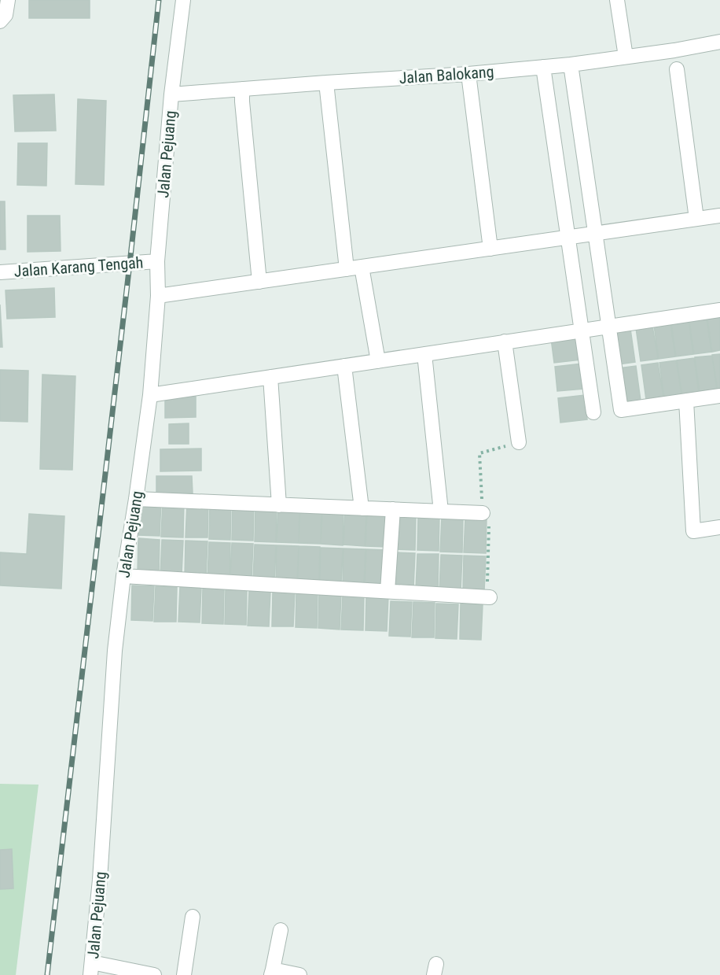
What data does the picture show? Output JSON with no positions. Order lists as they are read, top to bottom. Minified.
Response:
{"streets":{"street":["Jalan Balokang","Jalan Pejuang","Jalan Karang Tengah"]},"crossings":[["Jalan Balokang","Jalan Pejuang"],["Jalan Pejuang","Jalan Karang Tengah"]]}
